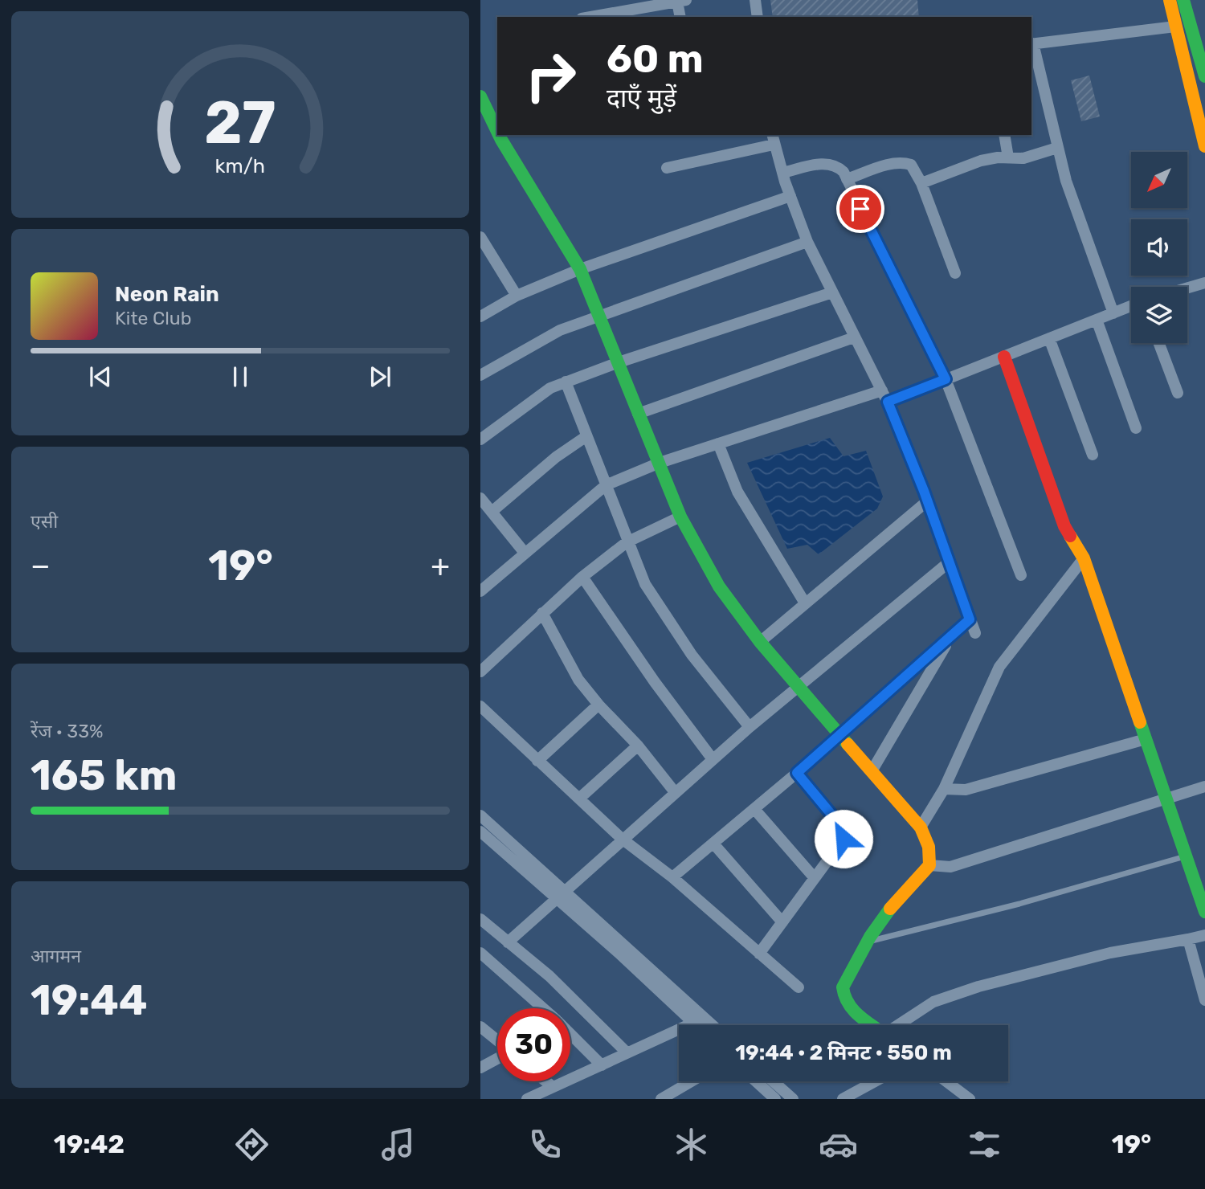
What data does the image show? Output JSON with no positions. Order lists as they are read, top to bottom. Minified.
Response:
{"north":"bottom left","page":{"turn":["60 m","दाएँ मुड़ें"],"song":["Neon Rain","Kite Club"],"tile":["एसी",["रेंज · 33%","165 km"],["आगमन","19:44"]],"heat":["−","19°","+"],"limit":"30","trip":"19:44 · 2 मिनट · 550 m","tabs":["19:42","19°"],"gauge":["27","km/h"]}}
